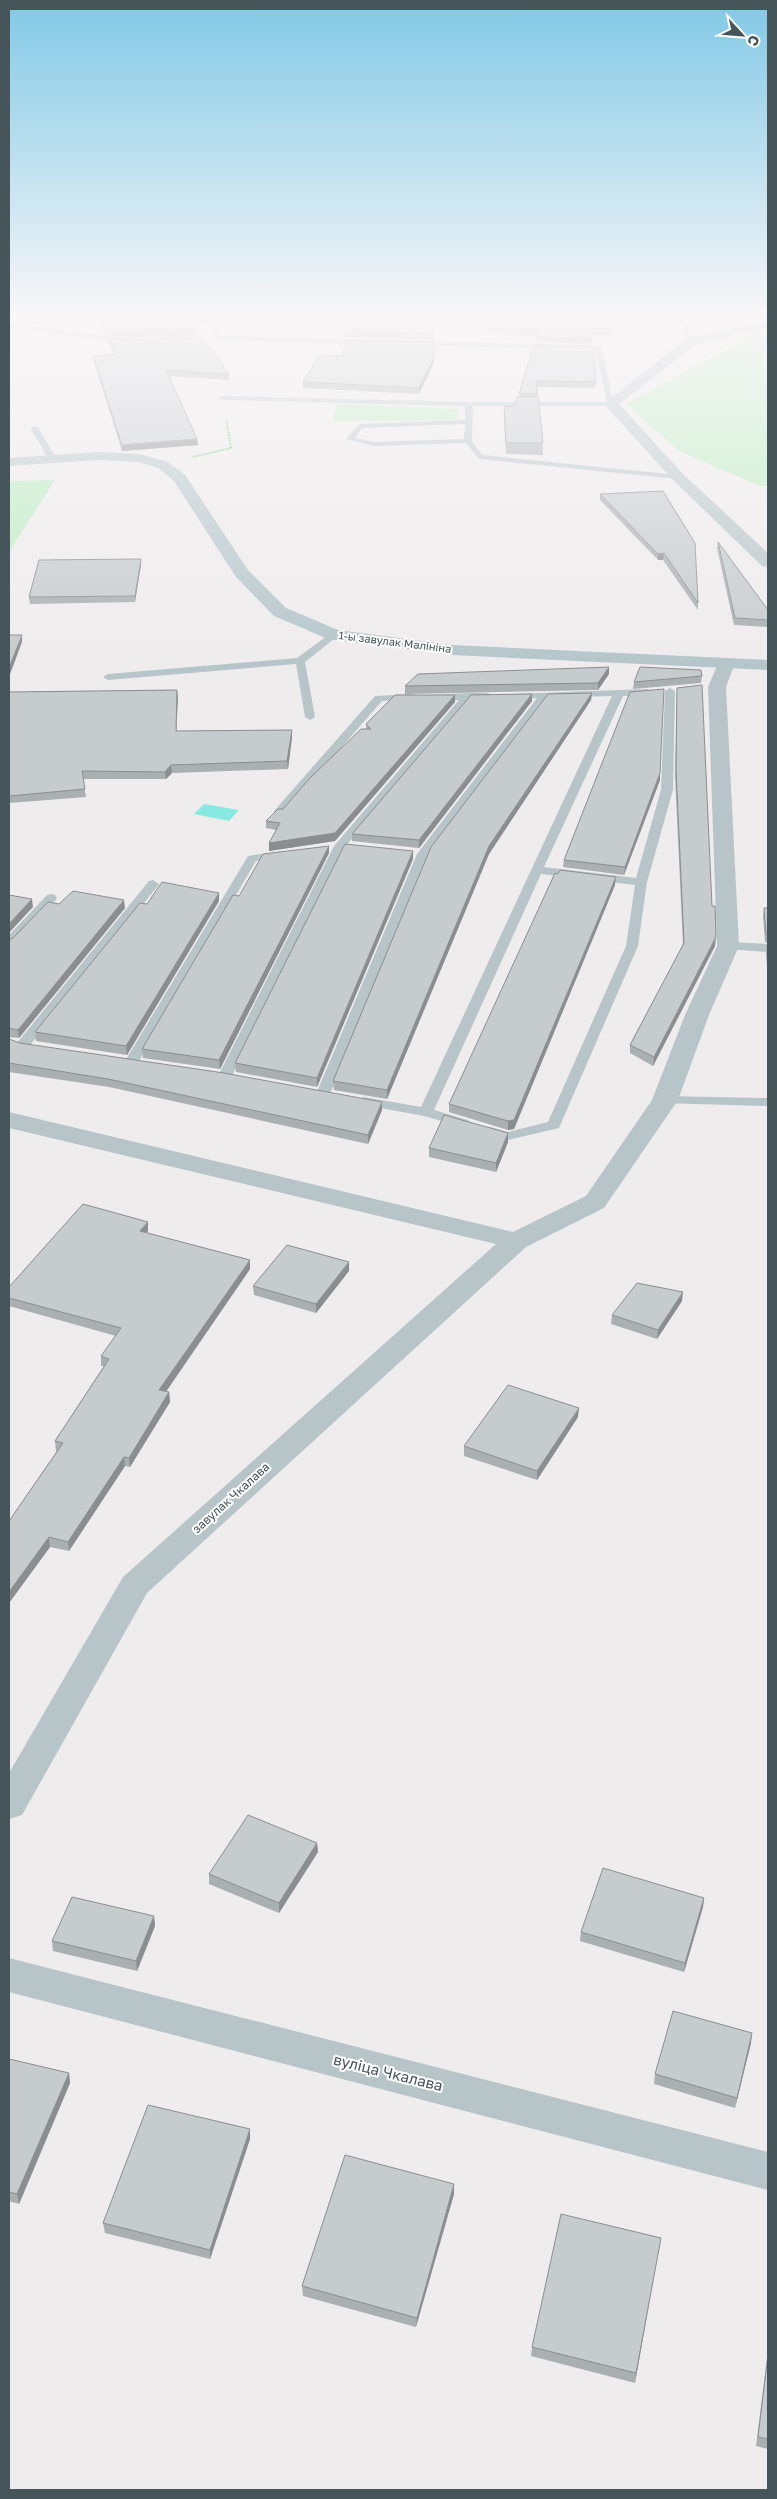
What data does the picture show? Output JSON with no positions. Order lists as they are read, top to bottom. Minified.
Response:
{"streets":{"street":["1-ы завулак Малініна","завулак Чкалава","вуліца Чкалава"]},"north":"bottom right"}
